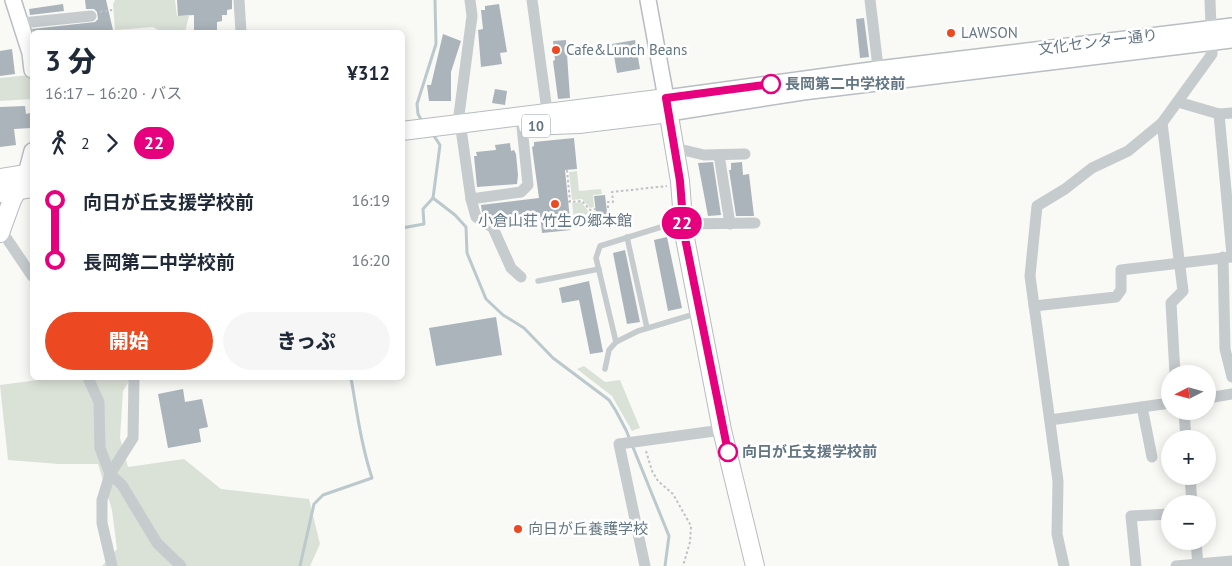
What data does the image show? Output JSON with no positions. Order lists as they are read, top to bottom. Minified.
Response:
{"streets":{"main road":["10"],"street":["文化センター通り"]},"crossings":[["文化センター通り","10"]],"places":["LAWSON","Cafe&Lunch Beans","長岡第二中学校前","小倉山荘 竹生の郷本館","向日が丘支援学校前","向日が丘養護学校"],"lines":["bus line 22"],"north":"left","page":{"on_map":"22","heading":["3 分","16:17 – 16:20 · バス","¥312"],"legs":["2","22"],"list":[{"name":"向日が丘支援学校前","value":"16:19"},{"name":"長岡第二中学校前","value":"16:20"}],"buttons":["開始","きっぷ"],"map_buttons":["+","−"]}}
